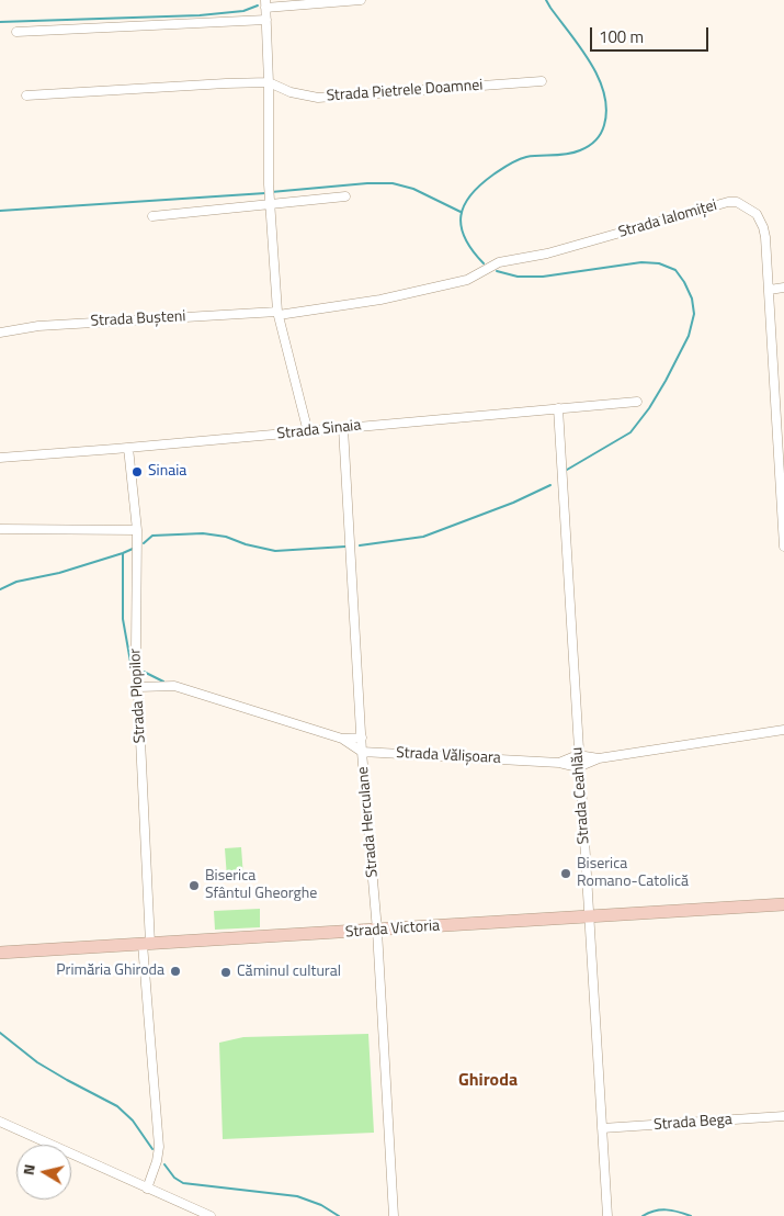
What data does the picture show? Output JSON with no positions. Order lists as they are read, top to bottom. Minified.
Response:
{"streets":{"street":["Strada Pietrele Doamnei","Strada Ialomiței","Strada Bușteni","Strada Sinaia","Strada Plopilor","Strada Vălișoara","Strada Ceahlău","Strada Herculane","Strada Victoria","Strada Bega"]},"crossings":[["Strada Ialomiței","Strada Bușteni"],["Strada Sinaia","Strada Plopilor"],["Strada Sinaia","Strada Ceahlău"],["Strada Sinaia","Strada Herculane"],["Strada Plopilor","Strada Vălișoara"],["Strada Plopilor","Strada Victoria"],["Strada Vălișoara","Strada Ceahlău"],["Strada Vălișoara","Strada Herculane"],["Strada Ceahlău","Strada Victoria"],["Strada Ceahlău","Strada Bega"],["Strada Herculane","Strada Victoria"]],"districts":["Ghiroda"],"places":["Sinaia","Biserica Romano-Catolică","Biserica Sfântul Gheorghe","Primăria Ghiroda","Căminul cultural"],"scale_bar":"100 m","north":"left"}
